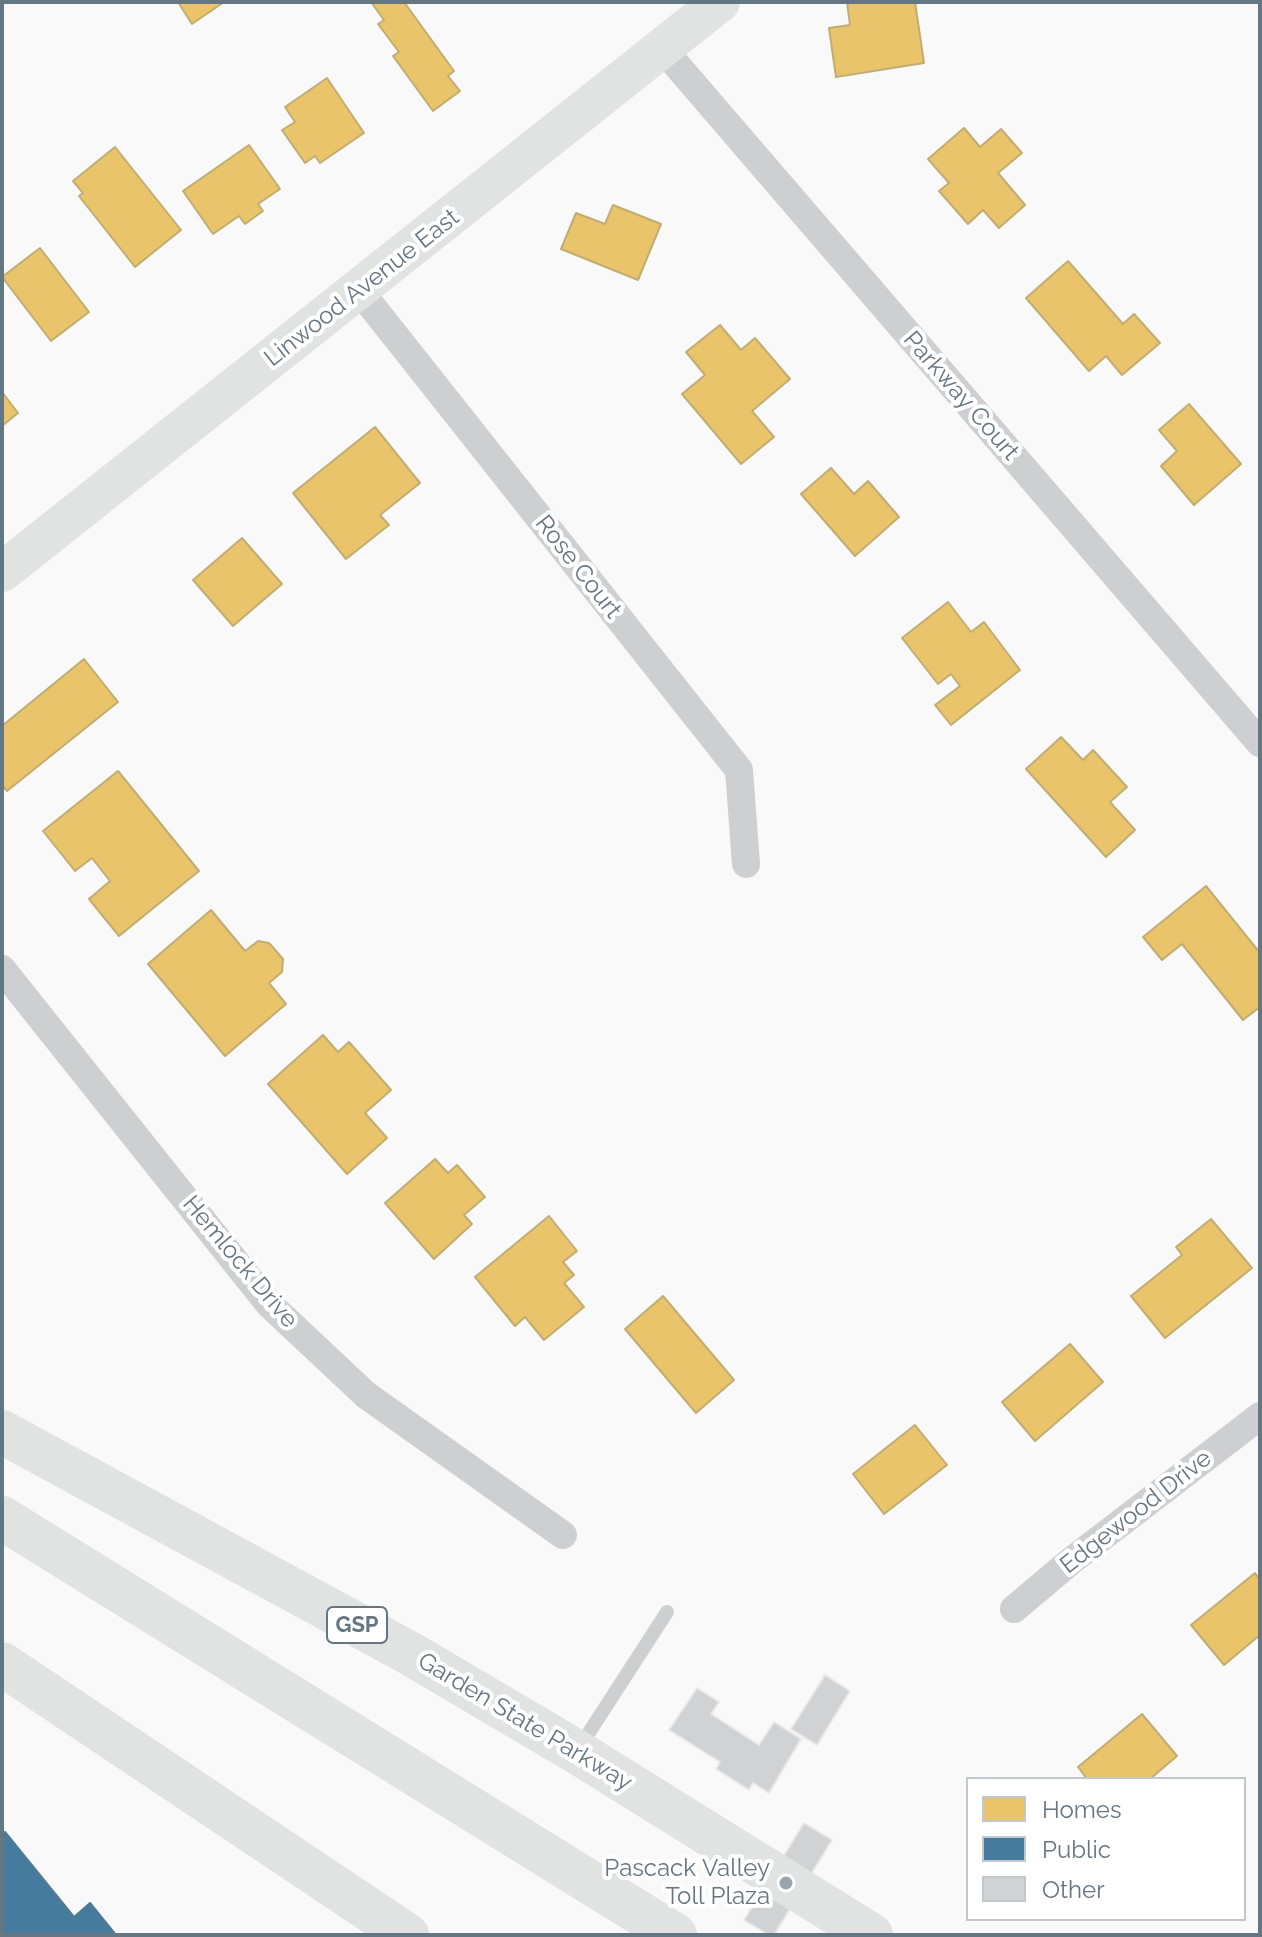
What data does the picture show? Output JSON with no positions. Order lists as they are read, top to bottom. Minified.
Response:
{"streets":{"highway":["GSP","Garden State Parkway"],"main road":["Linwood Avenue East"],"street":["Parkway Court","Rose Court","Hemlock Drive","Edgewood Drive"]},"crossings":[["Linwood Avenue East","Parkway Court"],["Linwood Avenue East","Rose Court"]],"places":["Pascack Valley Toll Plaza"],"legend":["Homes","Public","Other"]}
